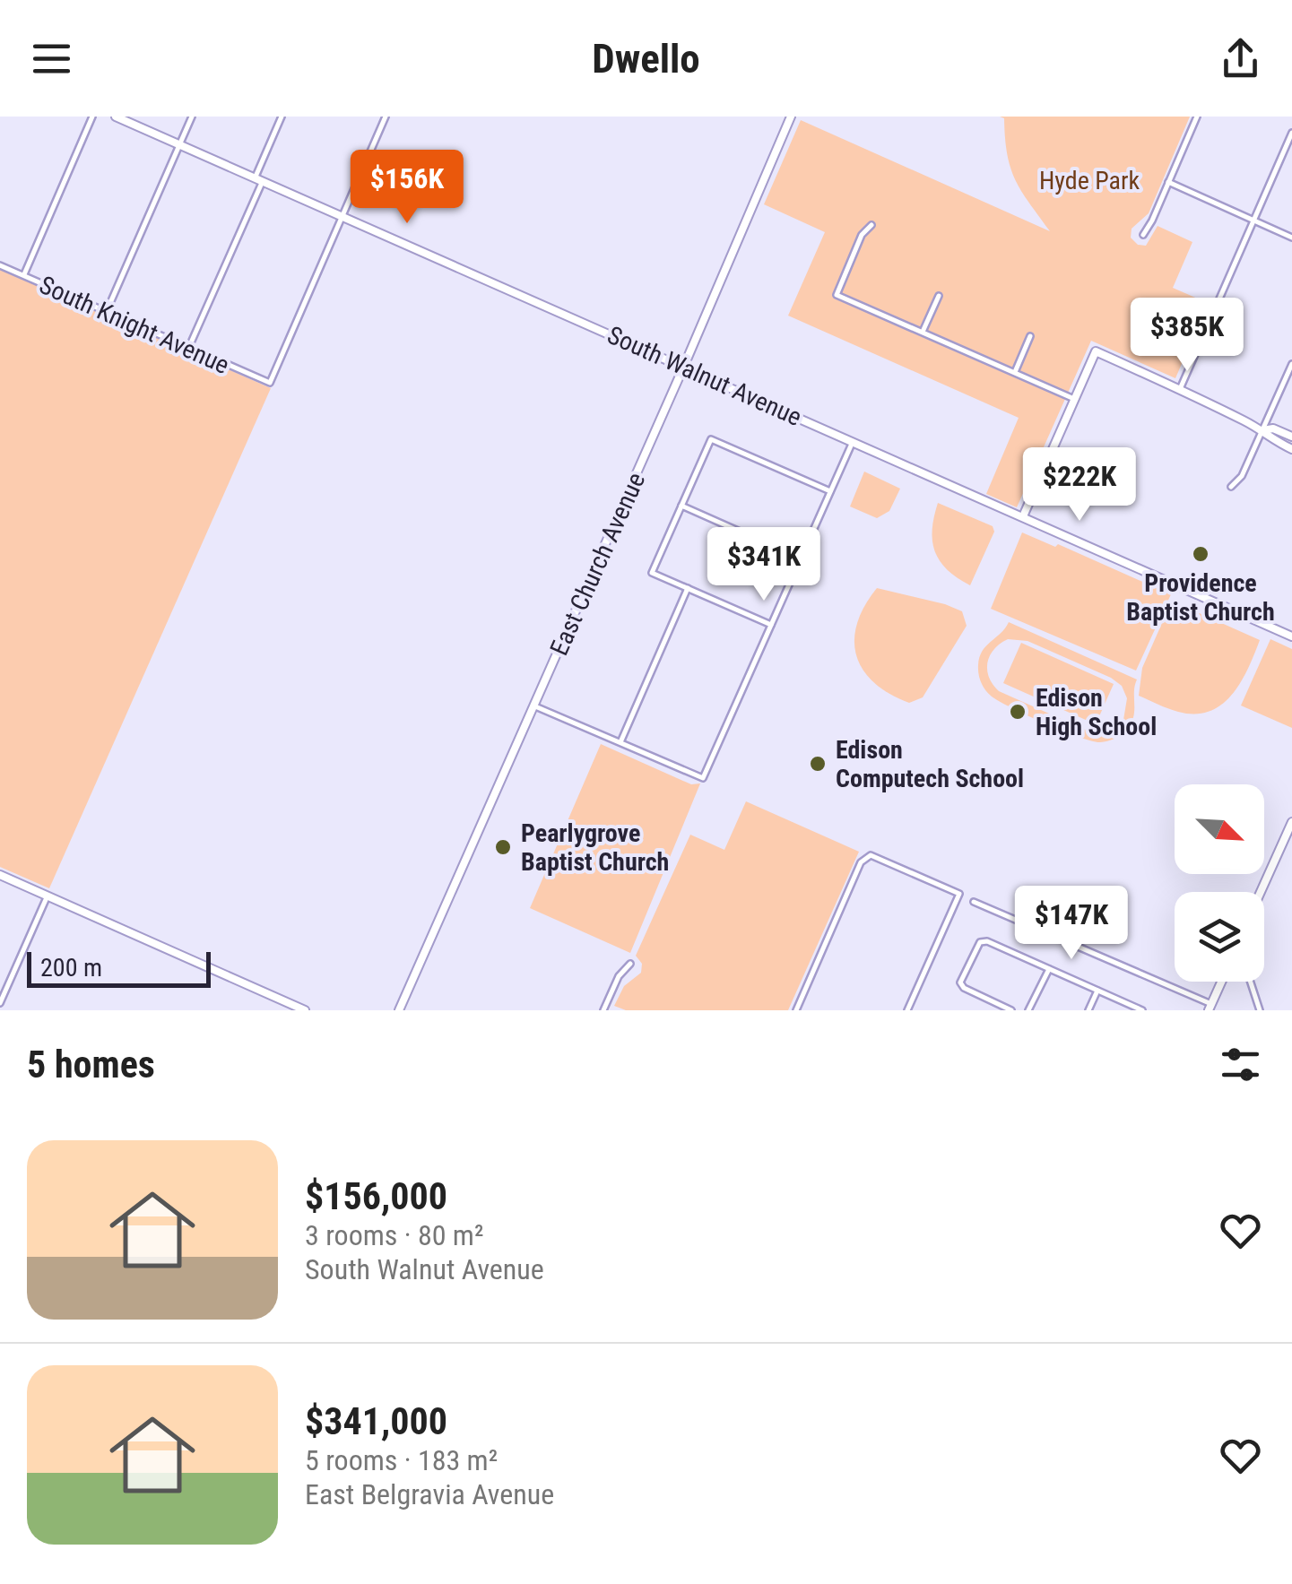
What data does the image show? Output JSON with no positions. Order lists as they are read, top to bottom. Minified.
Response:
{"streets":{"street":["South Knight Avenue","South Walnut Avenue","East Church Avenue"]},"crossings":[["South Knight Avenue","South Walnut Avenue"],["South Walnut Avenue","East Church Avenue"]],"parks":["Hyde Park"],"places":["Providence Baptist Church","Edison High School","Edison Computech School","Pearlygrove Baptist Church"],"scale_bar":"200 m","north":"bottom right","page":{"header":"Dwello","price":["$156K","$385K","$222K","$341K","$147K"],"scale":"200 m","heading":"5 homes","list":[{"name":"$156,000","note":"3 rooms · 80 m² · South Walnut Avenue"},{"name":"$341,000","note":"5 rooms · 183 m² · East Belgravia Avenue"}]}}
